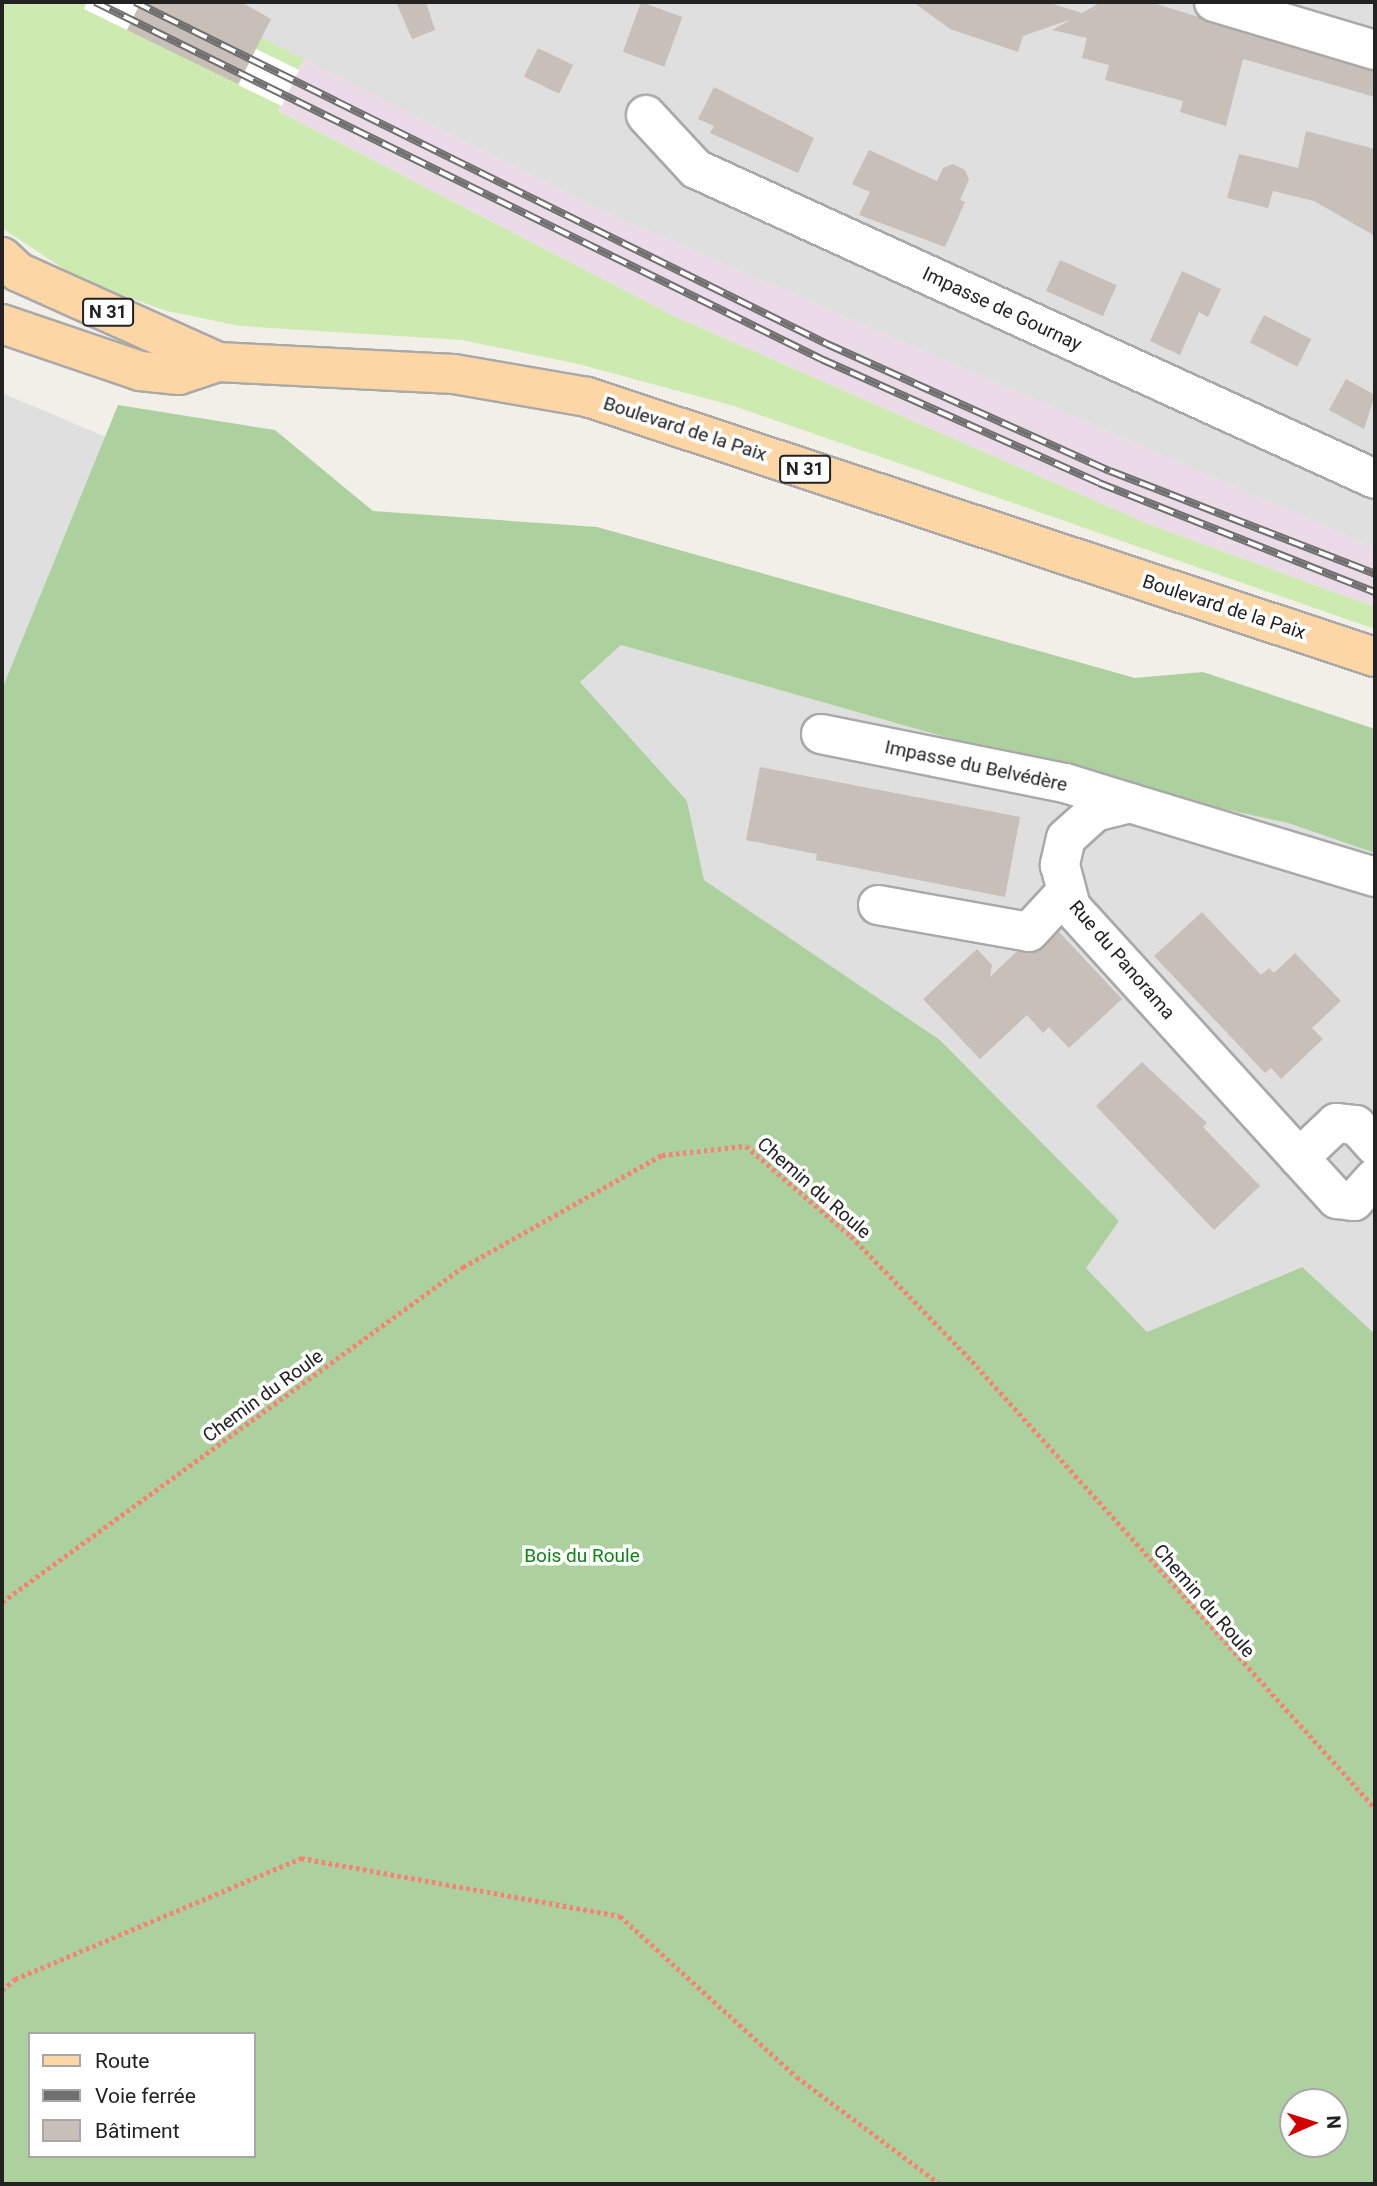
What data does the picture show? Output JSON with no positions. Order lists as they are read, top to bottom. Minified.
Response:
{"streets":{"main road":["N 31","Boulevard de la Paix"],"street":["Impasse de Gournay","Impasse du Belvédère","Rue du Panorama"],"path":["Chemin du Roule"]},"crossings":[["Impasse du Belvédère","Rue du Panorama"]],"parks":["Bois du Roule"],"legend":["Route","Voie ferrée","Bâtiment"],"north":"right"}
